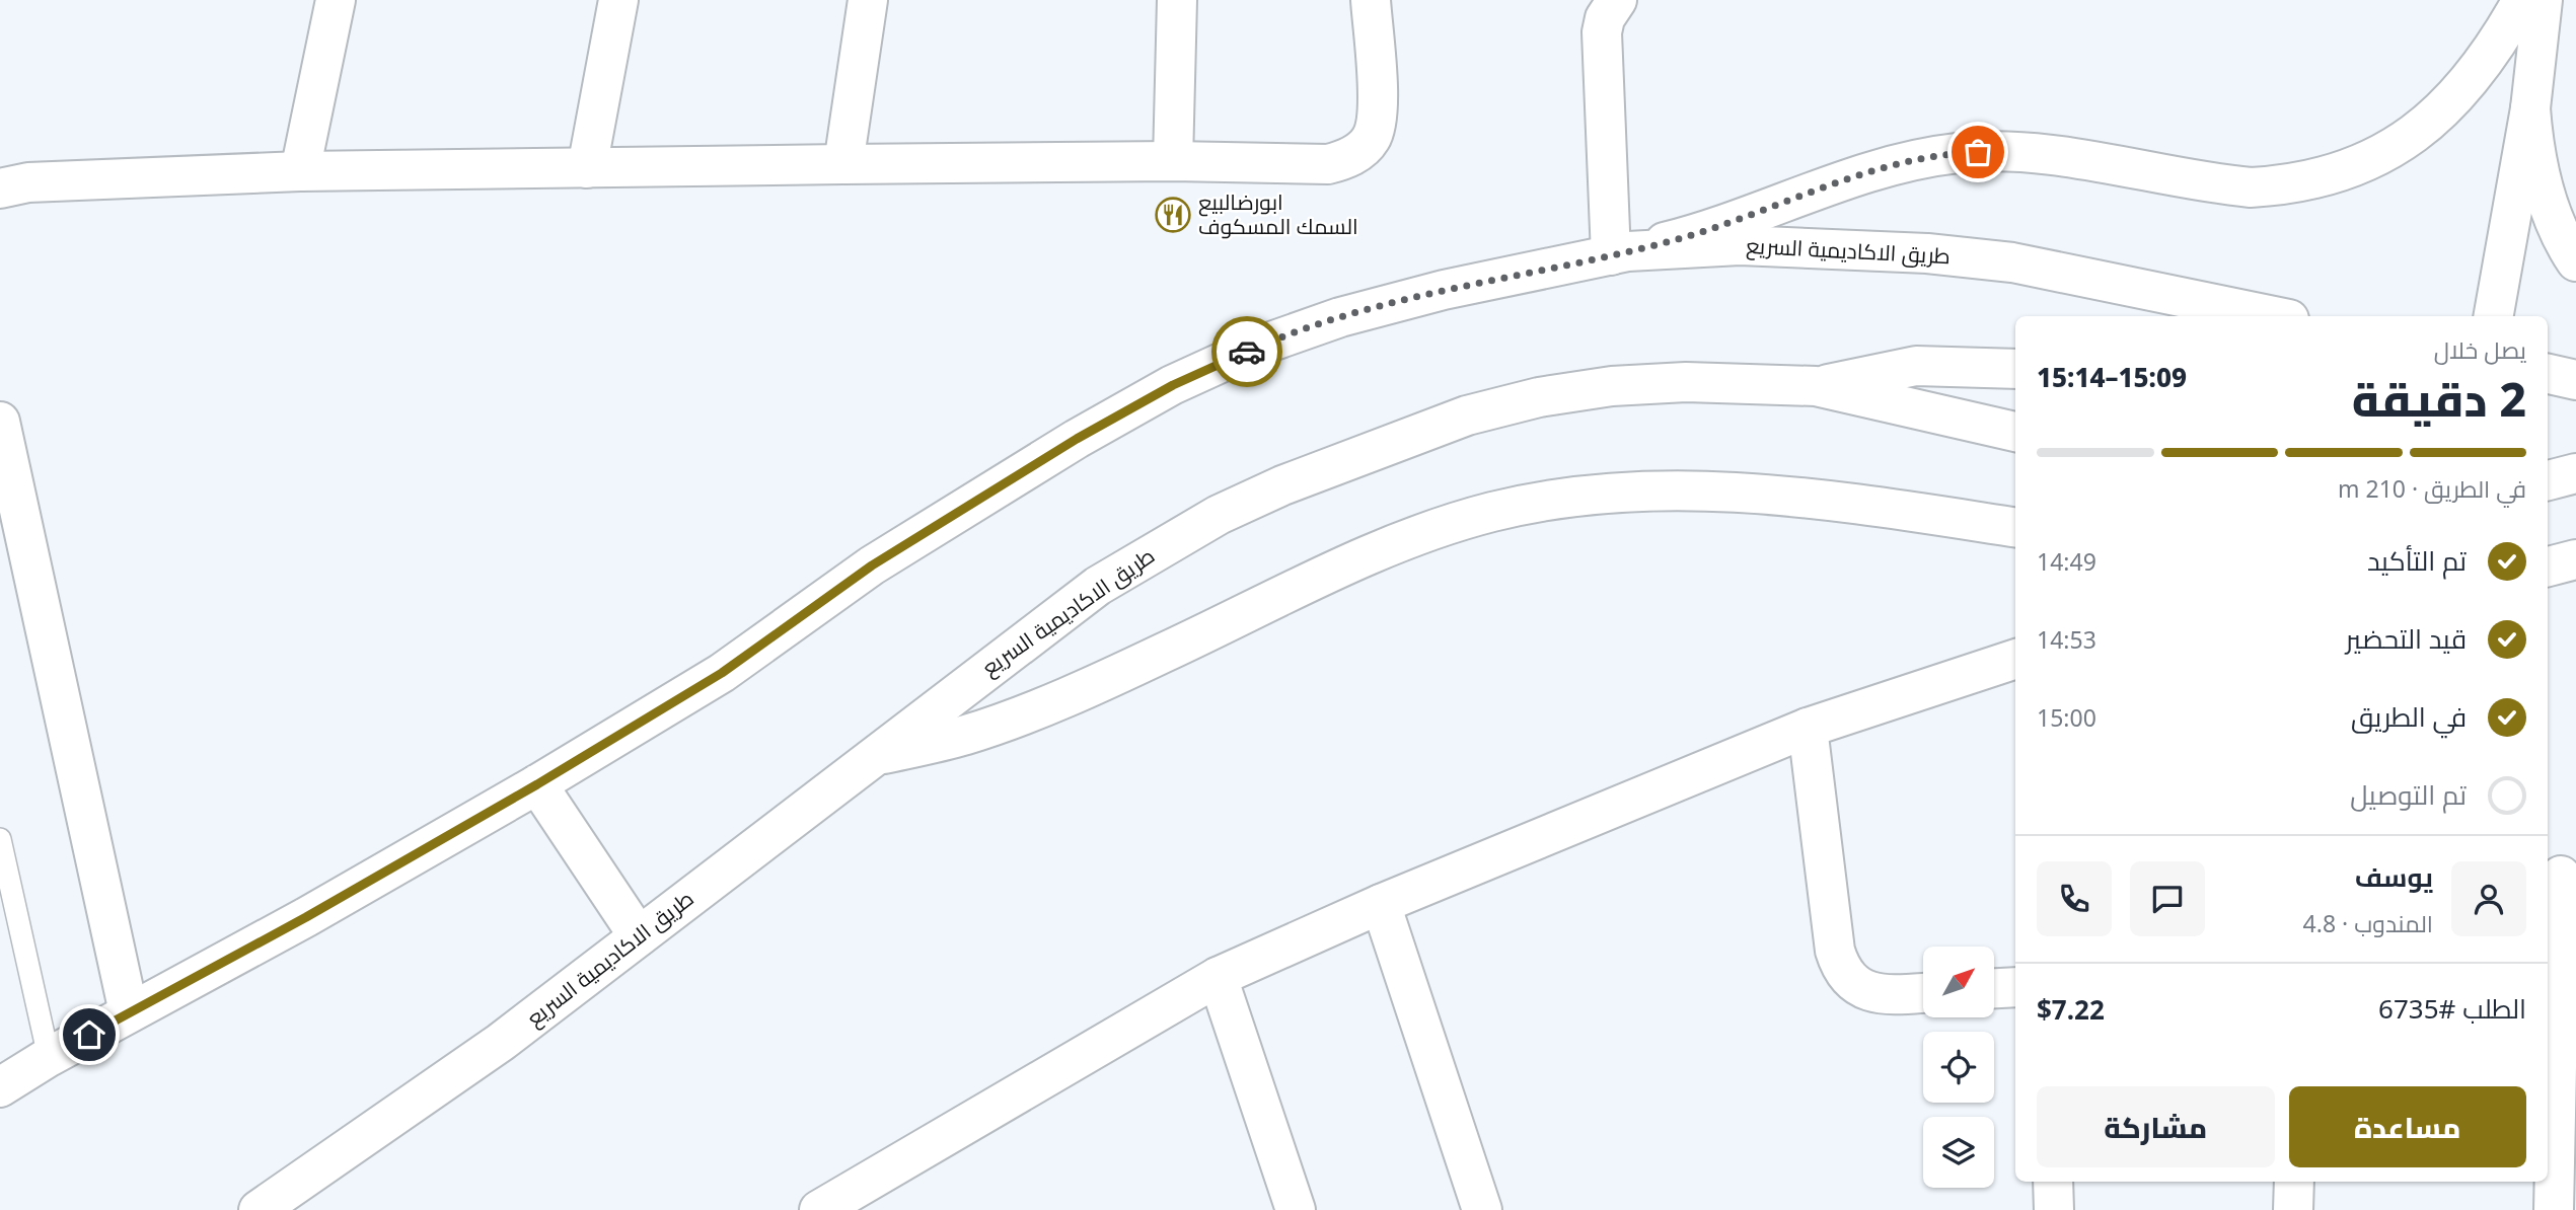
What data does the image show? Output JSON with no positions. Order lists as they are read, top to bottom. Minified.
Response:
{"streets":{"main road":["طريق الاكاديمية السريع"]},"places":{"restaurant":["ابورضالبيع السمك المسكوف"]},"north":"top right","page":{"heading":["2 دقيقة","يصل خلال","15:09–15:14"],"panel":["يوسف","المندوب · 4.8","الطلب #6735","$7.22"],"bar":"في الطريق · 210 m","list":[["تم التأكيد","14:49"],["قيد التحضير","14:53"],["في الطريق","15:00"],"تم التوصيل"],"buttons":["مساعدة","مشاركة"]}}
